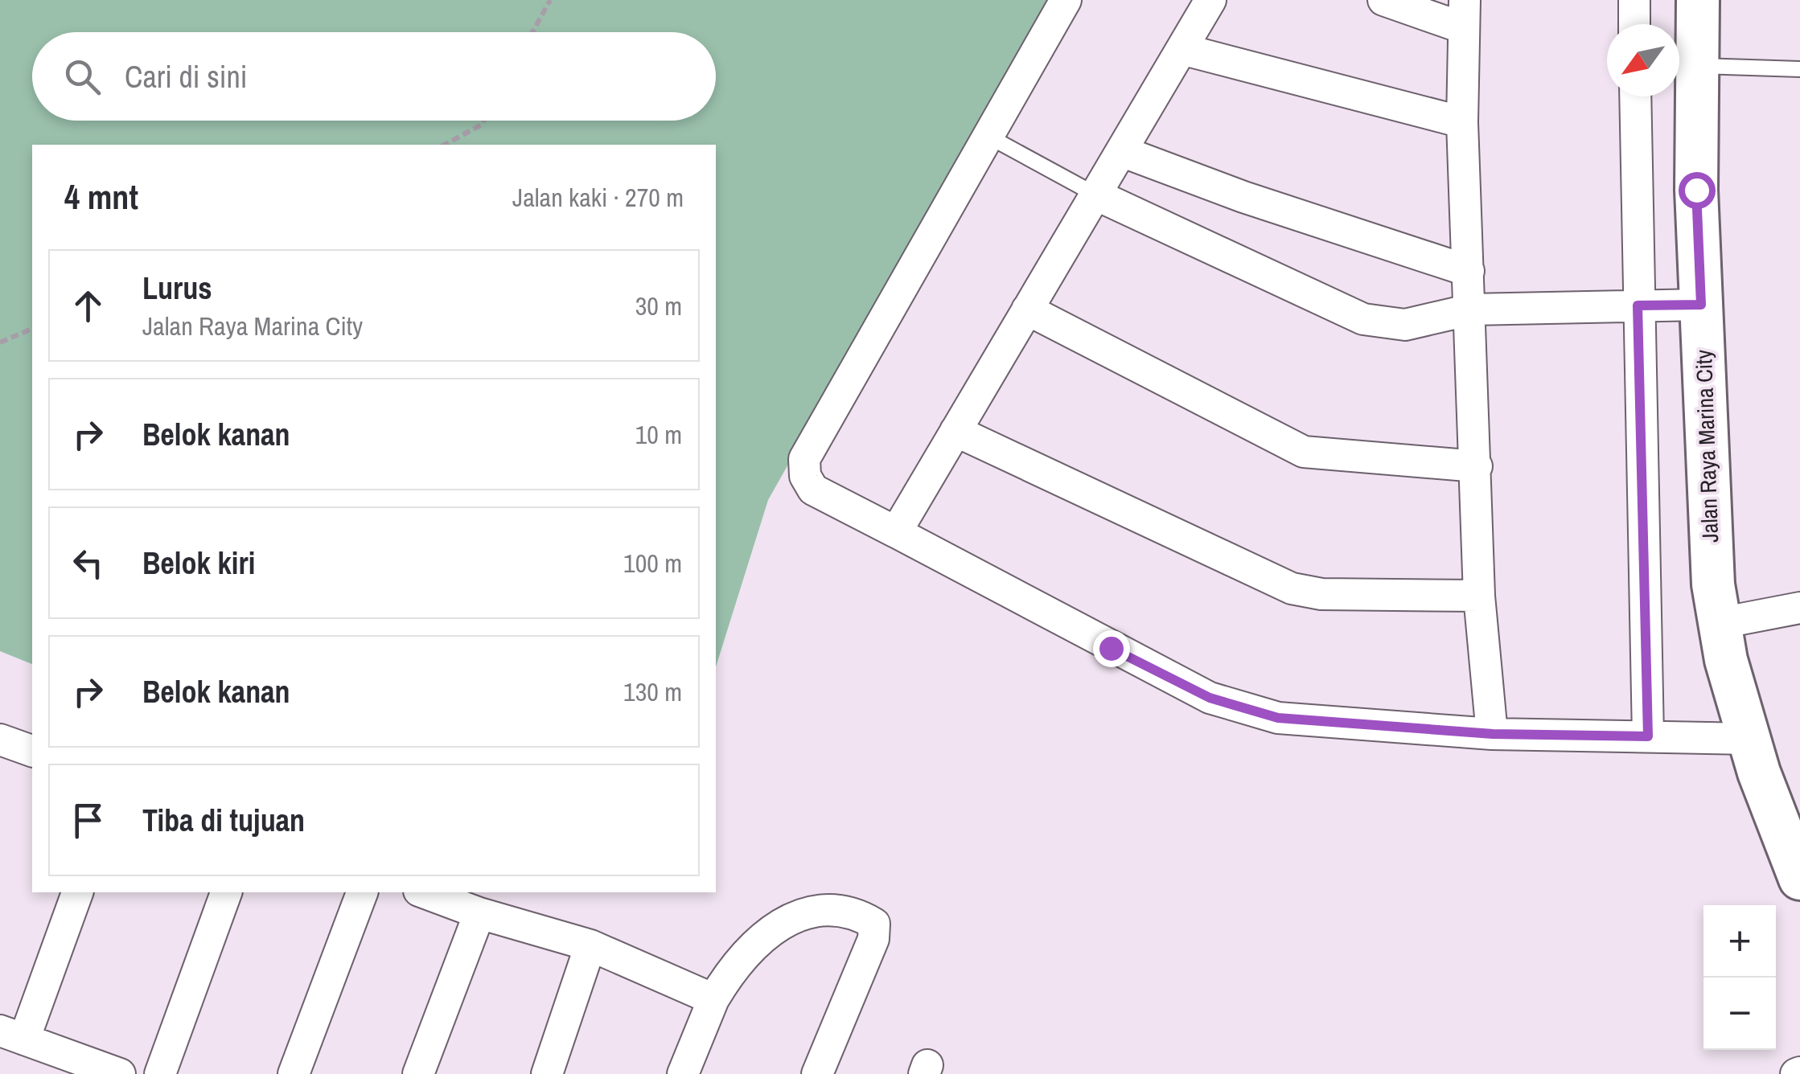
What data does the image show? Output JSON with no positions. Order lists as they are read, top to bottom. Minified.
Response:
{"streets":{"main road":["Jalan Raya Marina City"]},"north":"bottom left","page":{"search":"Cari di sini","heading":["4 mnt","Jalan kaki · 270 m"],"list":[["Lurus","Jalan Raya Marina City","30 m"],["Belok kanan","10 m"],["Belok kiri","100 m"],["Belok kanan","130 m"],"Tiba di tujuan"],"map_buttons":["+","−"]}}
